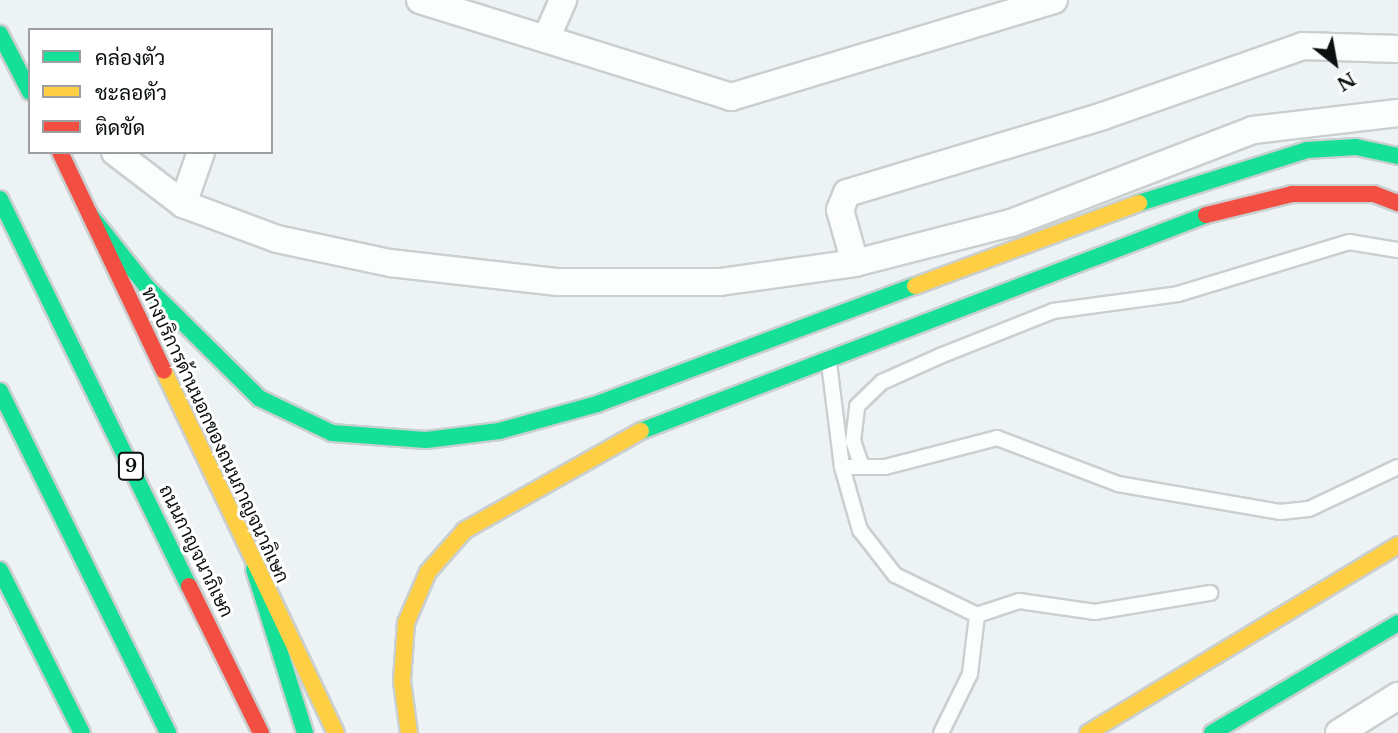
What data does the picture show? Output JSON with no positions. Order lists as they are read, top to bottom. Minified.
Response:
{"streets":{"main road":["ทางบริการด้านนอกของถนนกาญจนาภิเษก","9","ถนนกาญจนาภิเษก"]},"legend":["คล่องตัว","ชะลอตัว","ติดขัด"],"north":"bottom right"}
